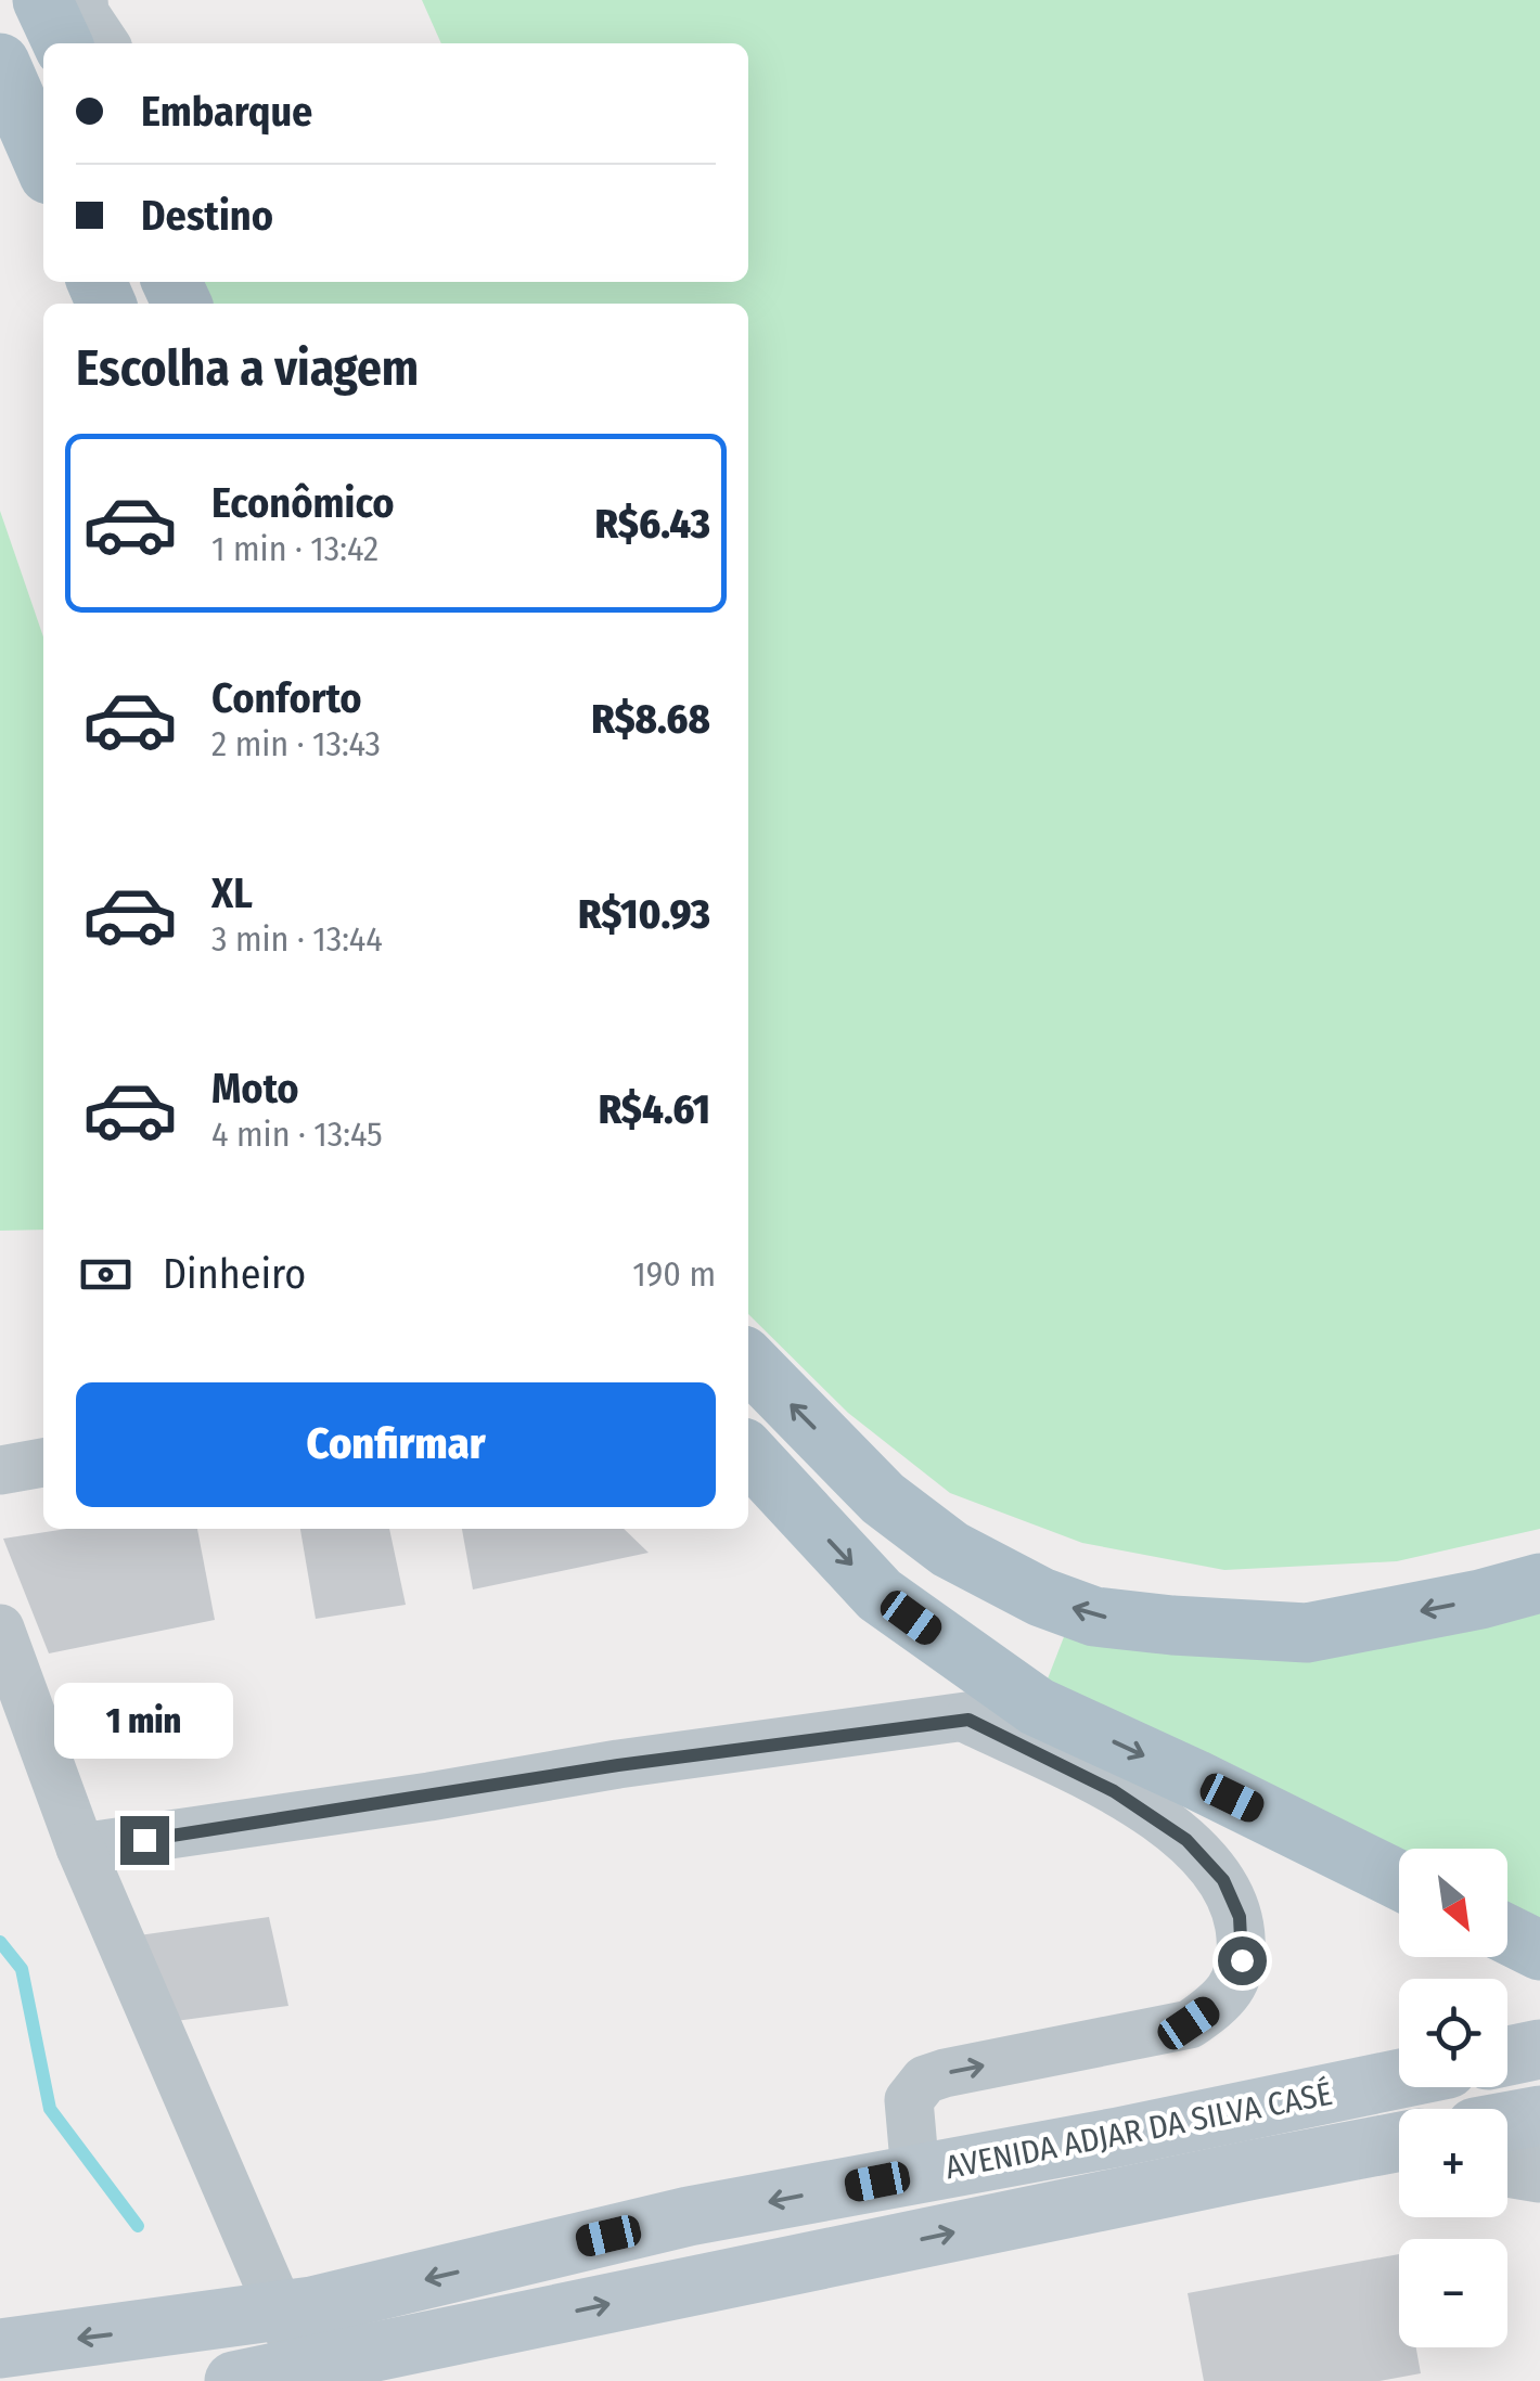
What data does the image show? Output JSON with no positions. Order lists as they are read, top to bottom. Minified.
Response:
{"streets":{"main road":["AVENIDA ADJAR DA SILVA CASÉ"]},"north":"bottom right","page":{"banner":["Embarque","Destino"],"heading":"Escolha a viagem","list":[{"name":"Econômico","note":"1 min · 13:42","value":"R$6.43"},{"name":"Conforto","note":"2 min · 13:43","value":"R$8.68"},{"name":"XL","note":"3 min · 13:44","value":"R$10.93"},{"name":"Moto","note":"4 min · 13:45","value":"R$4.61"}],"pay":["Dinheiro","190 m"],"buttons":"Confirmar","bubble":"1 min","map_buttons":["+","−"]}}
